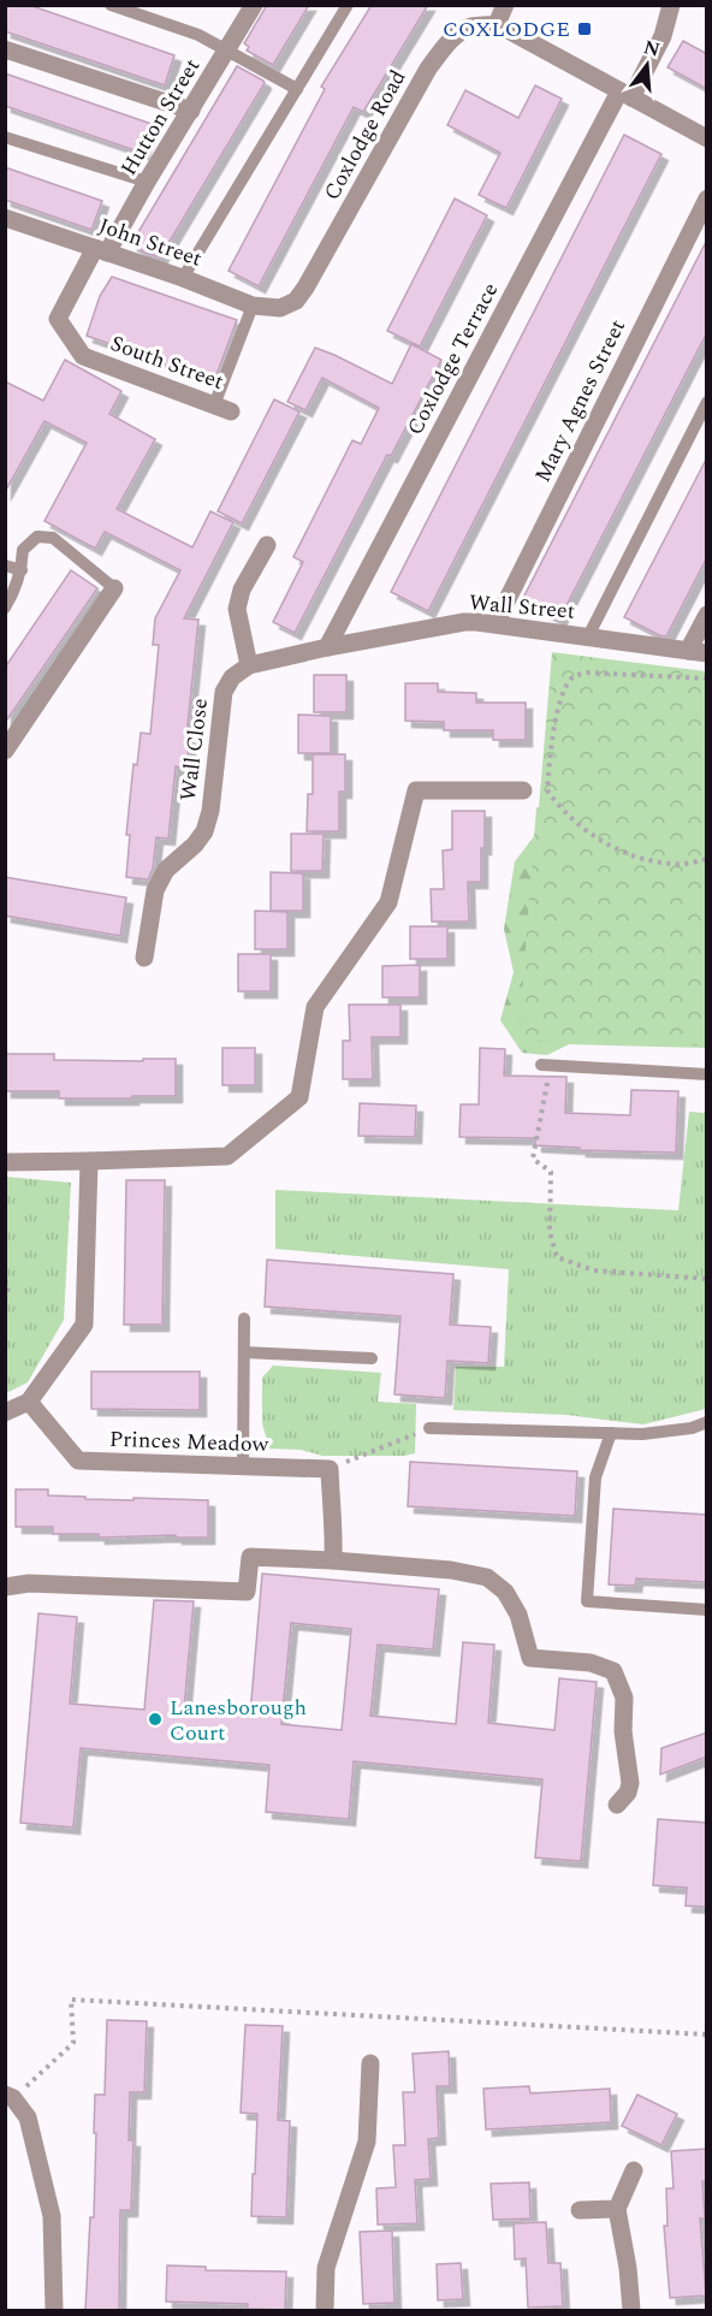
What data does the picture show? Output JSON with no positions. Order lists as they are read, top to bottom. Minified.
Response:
{"streets":{"street":["Hutton Street","Coxlodge Road","John Street","Coxlodge Terrace","South Street","Mary Agnes Street","Wall Street","Wall Close","Princes Meadow"]},"crossings":[["Hutton Street","John Street"],["Hutton Street","South Street"],["Coxlodge Road","John Street"],["John Street","South Street"],["Coxlodge Terrace","Wall Street"],["Mary Agnes Street","Wall Street"],["Wall Street","Wall Close"]],"places":{"transit":["COXLODGE"],"other":["Lanesborough Court"]},"north":"top"}
